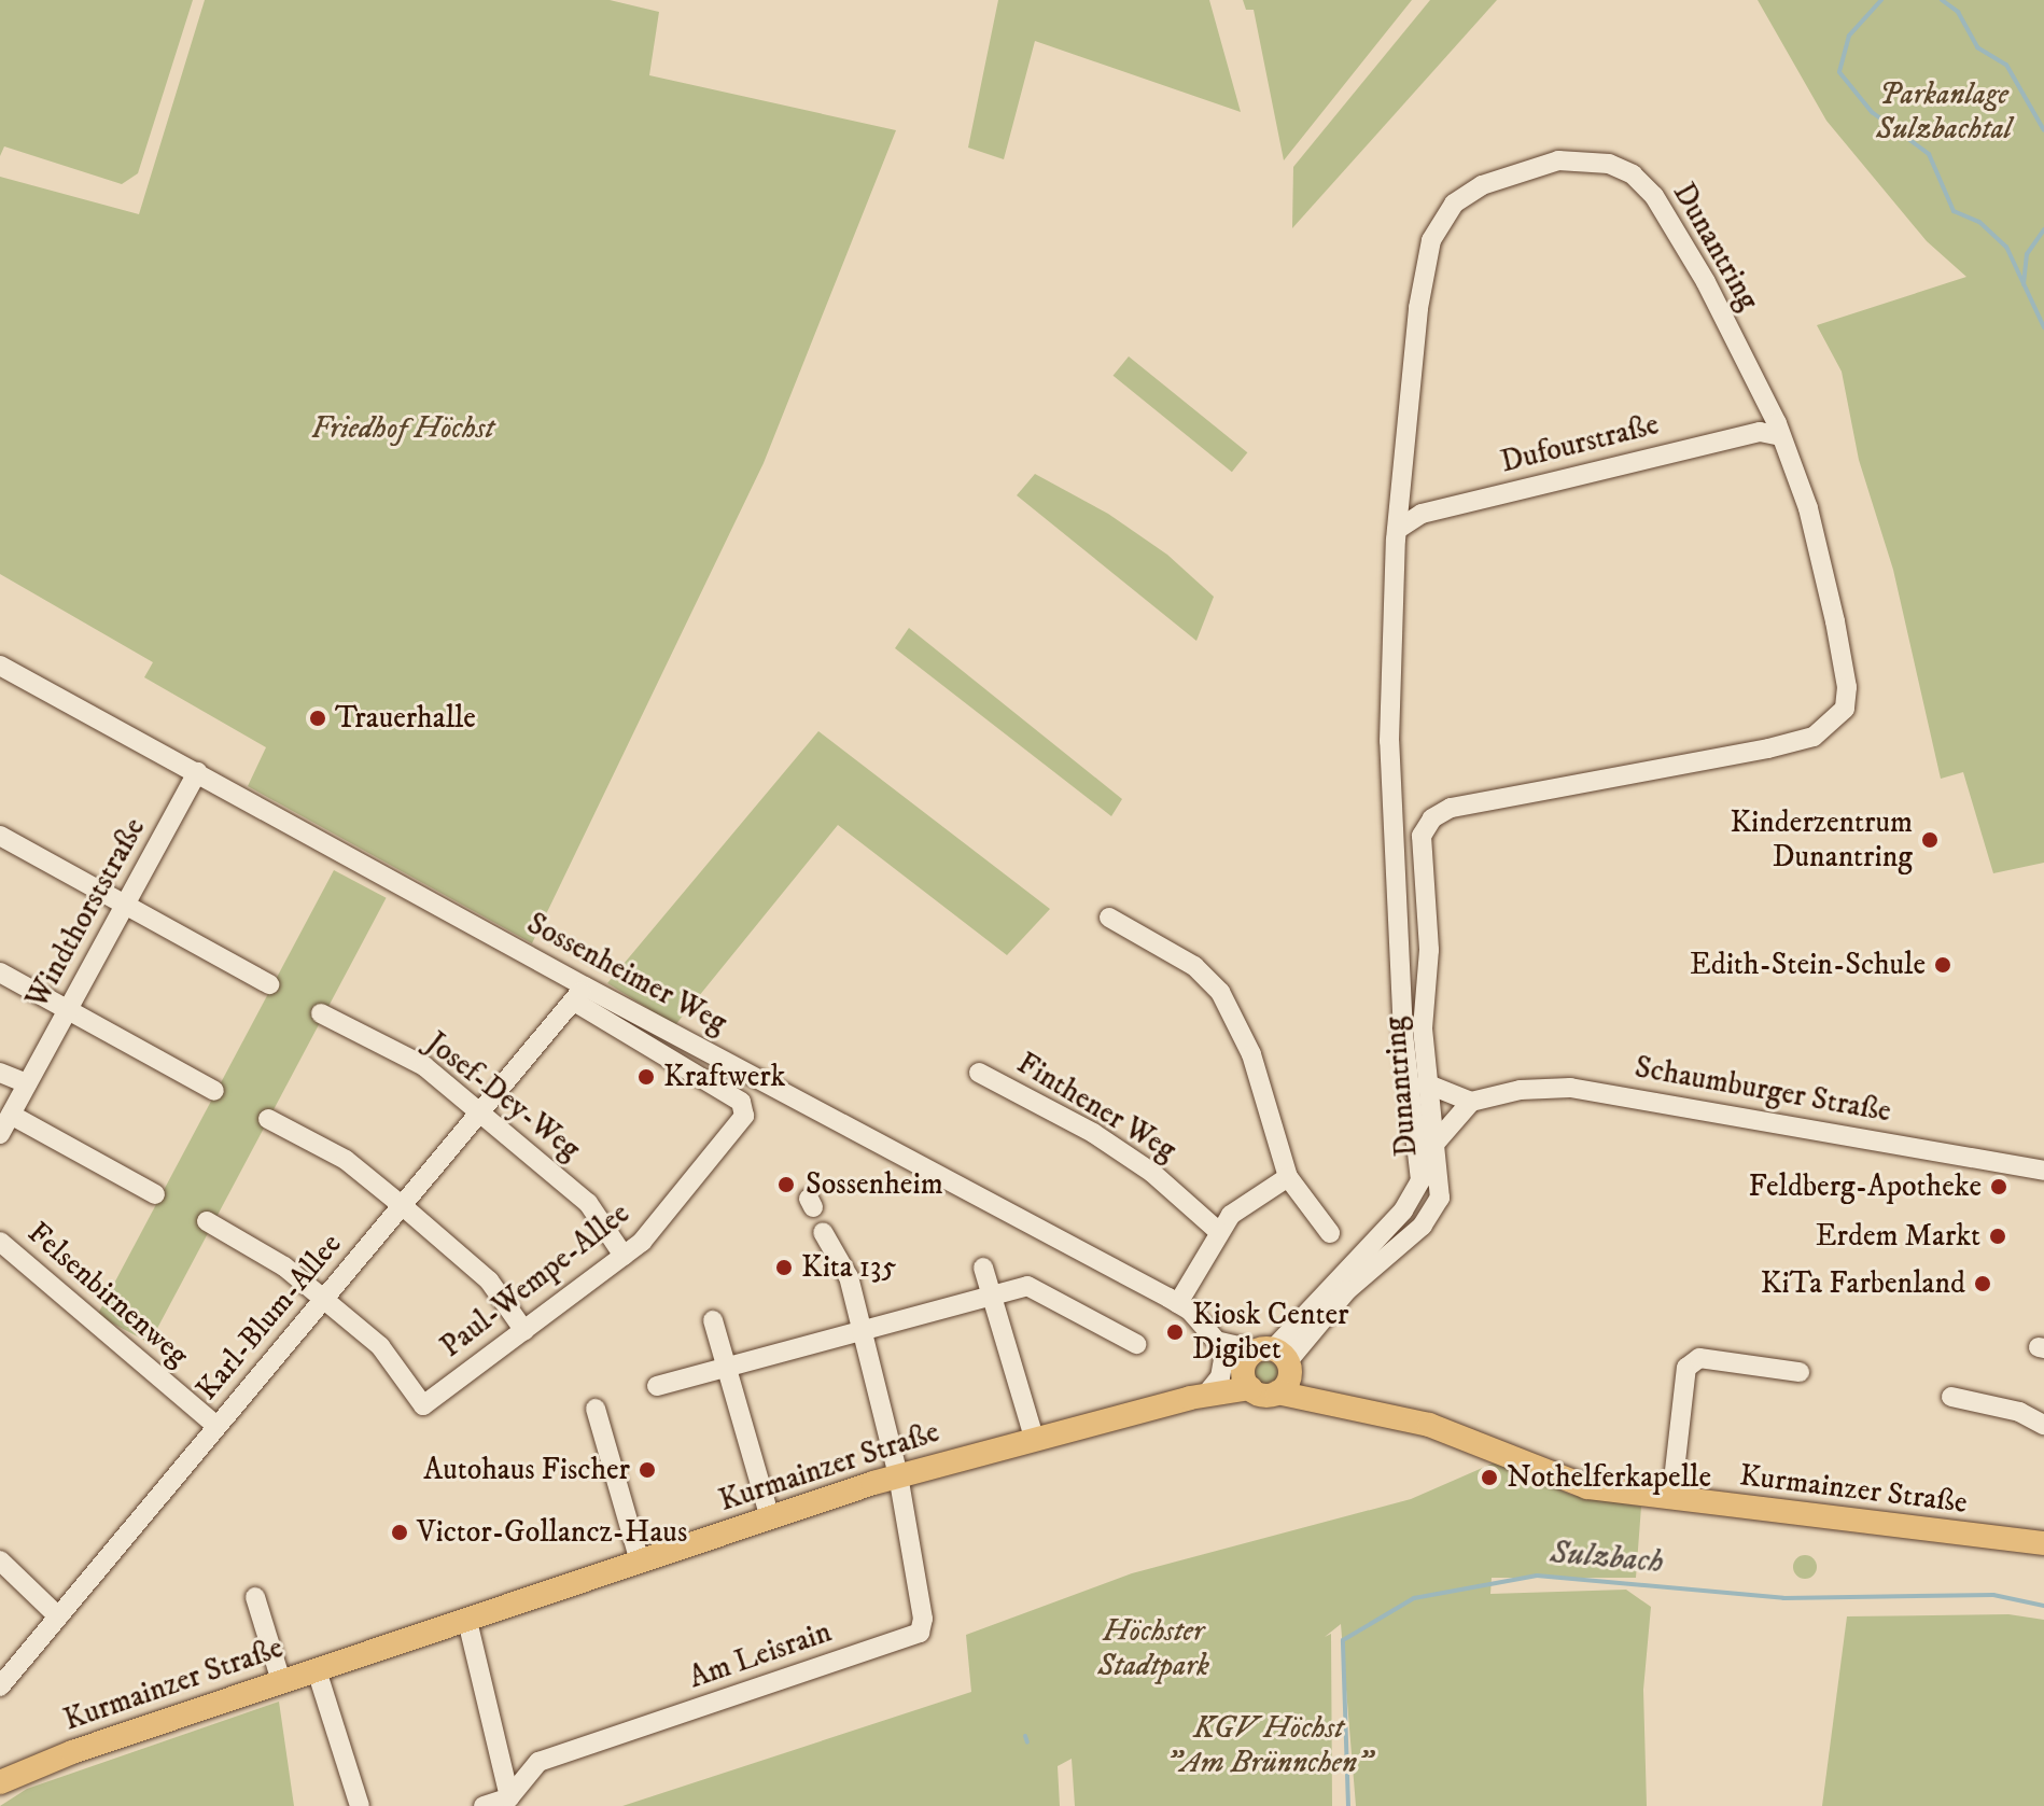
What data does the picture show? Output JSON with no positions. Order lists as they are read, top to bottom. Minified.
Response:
{"streets":{"main road":["Kurmainzer Straße"],"street":["Dunantring","Dufourstraße","Windthorststraße","Sossenheimer Weg","Schaumburger Straße","Josef-Dey-Weg","Finthener Weg","Paul-Wempe-Allee","Felsenbirnenweg","Karl-Blum-Allee","Am Leisrain"]},"crossings":[["Dunantring","Dufourstraße"],["Dunantring","Kurmainzer Straße"],["Windthorststraße","Sossenheimer Weg"],["Sossenheimer Weg","Paul-Wempe-Allee"],["Sossenheimer Weg","Karl-Blum-Allee"],["Sossenheimer Weg","Kurmainzer Straße"],["Josef-Dey-Weg","Paul-Wempe-Allee"],["Josef-Dey-Weg","Karl-Blum-Allee"],["Paul-Wempe-Allee","Karl-Blum-Allee"],["Felsenbirnenweg","Karl-Blum-Allee"],["Kurmainzer Straße","Am Leisrain"]],"water":["Sulzbach"],"parks":["Parkanlage Sulzbachtal","Friedhof Höchst","Höchster Stadtpark","KGV Höchst \"Am Brünnchen\""],"places":["Trauerhalle","Kinderzentrum Dunantring","Edith-Stein-Schule","Kraftwerk","Sossenheim","Feldberg-Apotheke","Erdem Markt","Kita 135","KiTa Farbenland","Kiosk Center Digibet","Autohaus Fischer","Nothelferkapelle","Victor-Gollancz-Haus"]}
